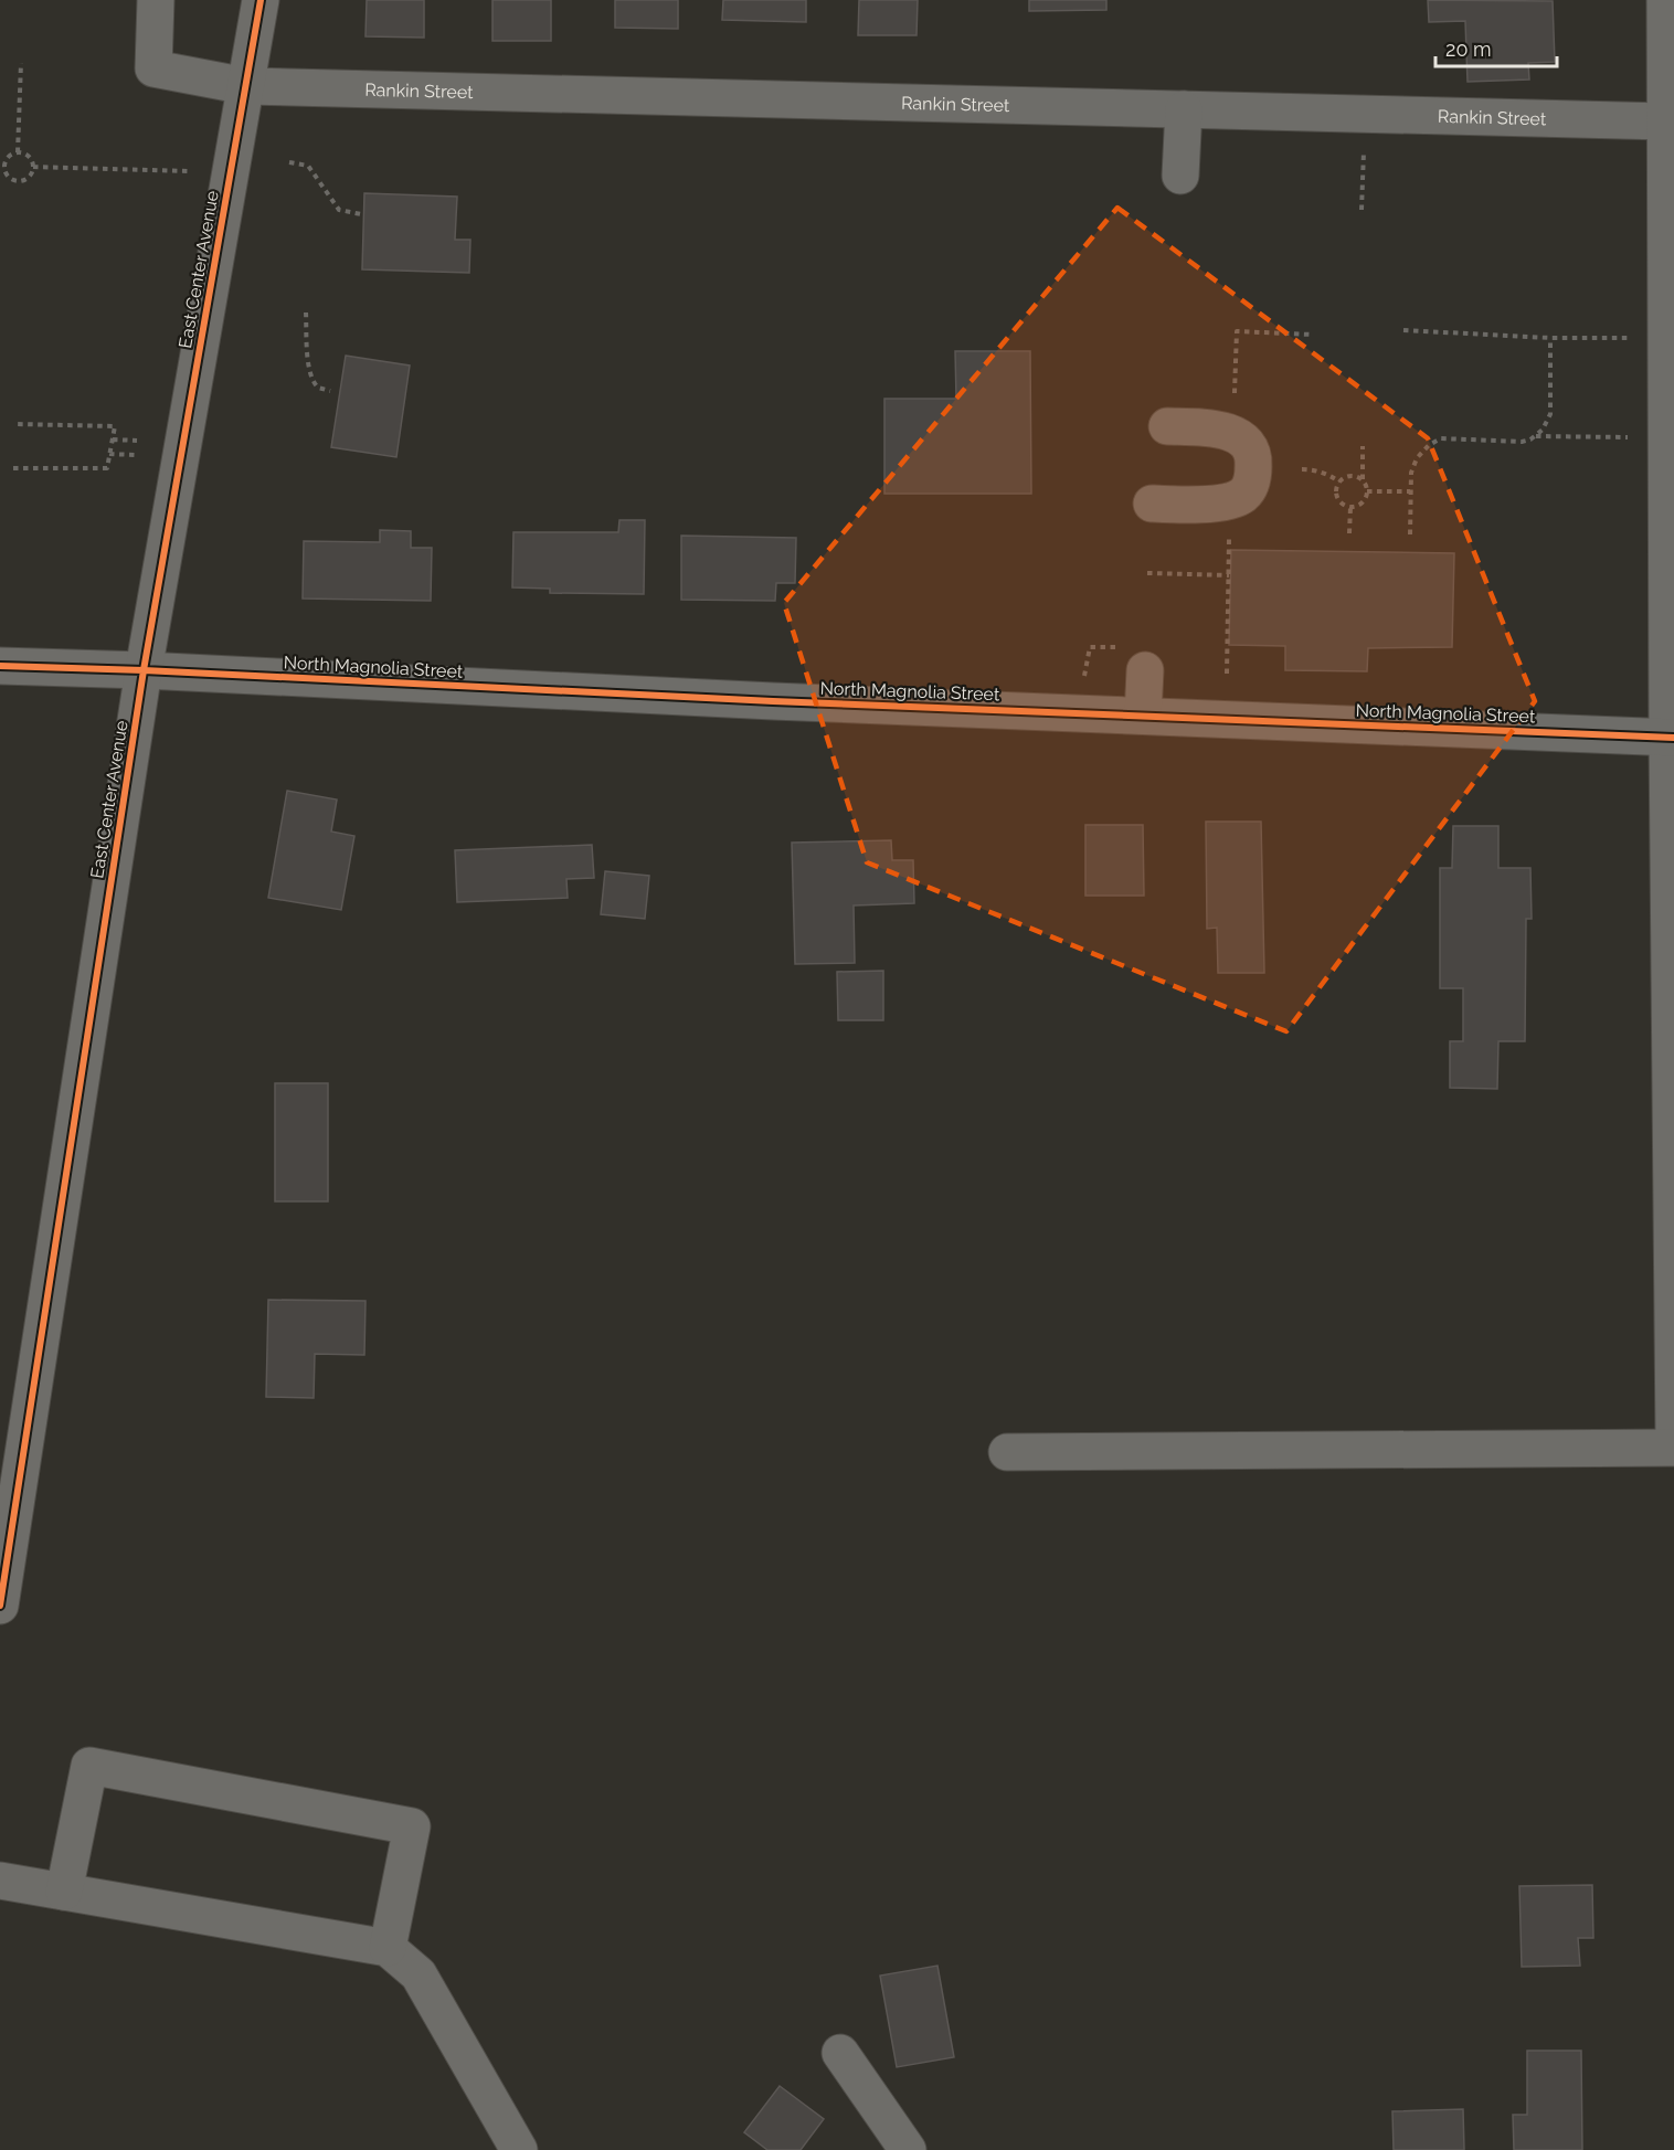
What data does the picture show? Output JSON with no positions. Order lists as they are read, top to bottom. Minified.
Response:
{"streets":{"street":["Rankin Street","East Center Avenue","North Magnolia Street"]},"crossings":[["Rankin Street","East Center Avenue"],["East Center Avenue","North Magnolia Street"]],"scale_bar":"20 m"}
